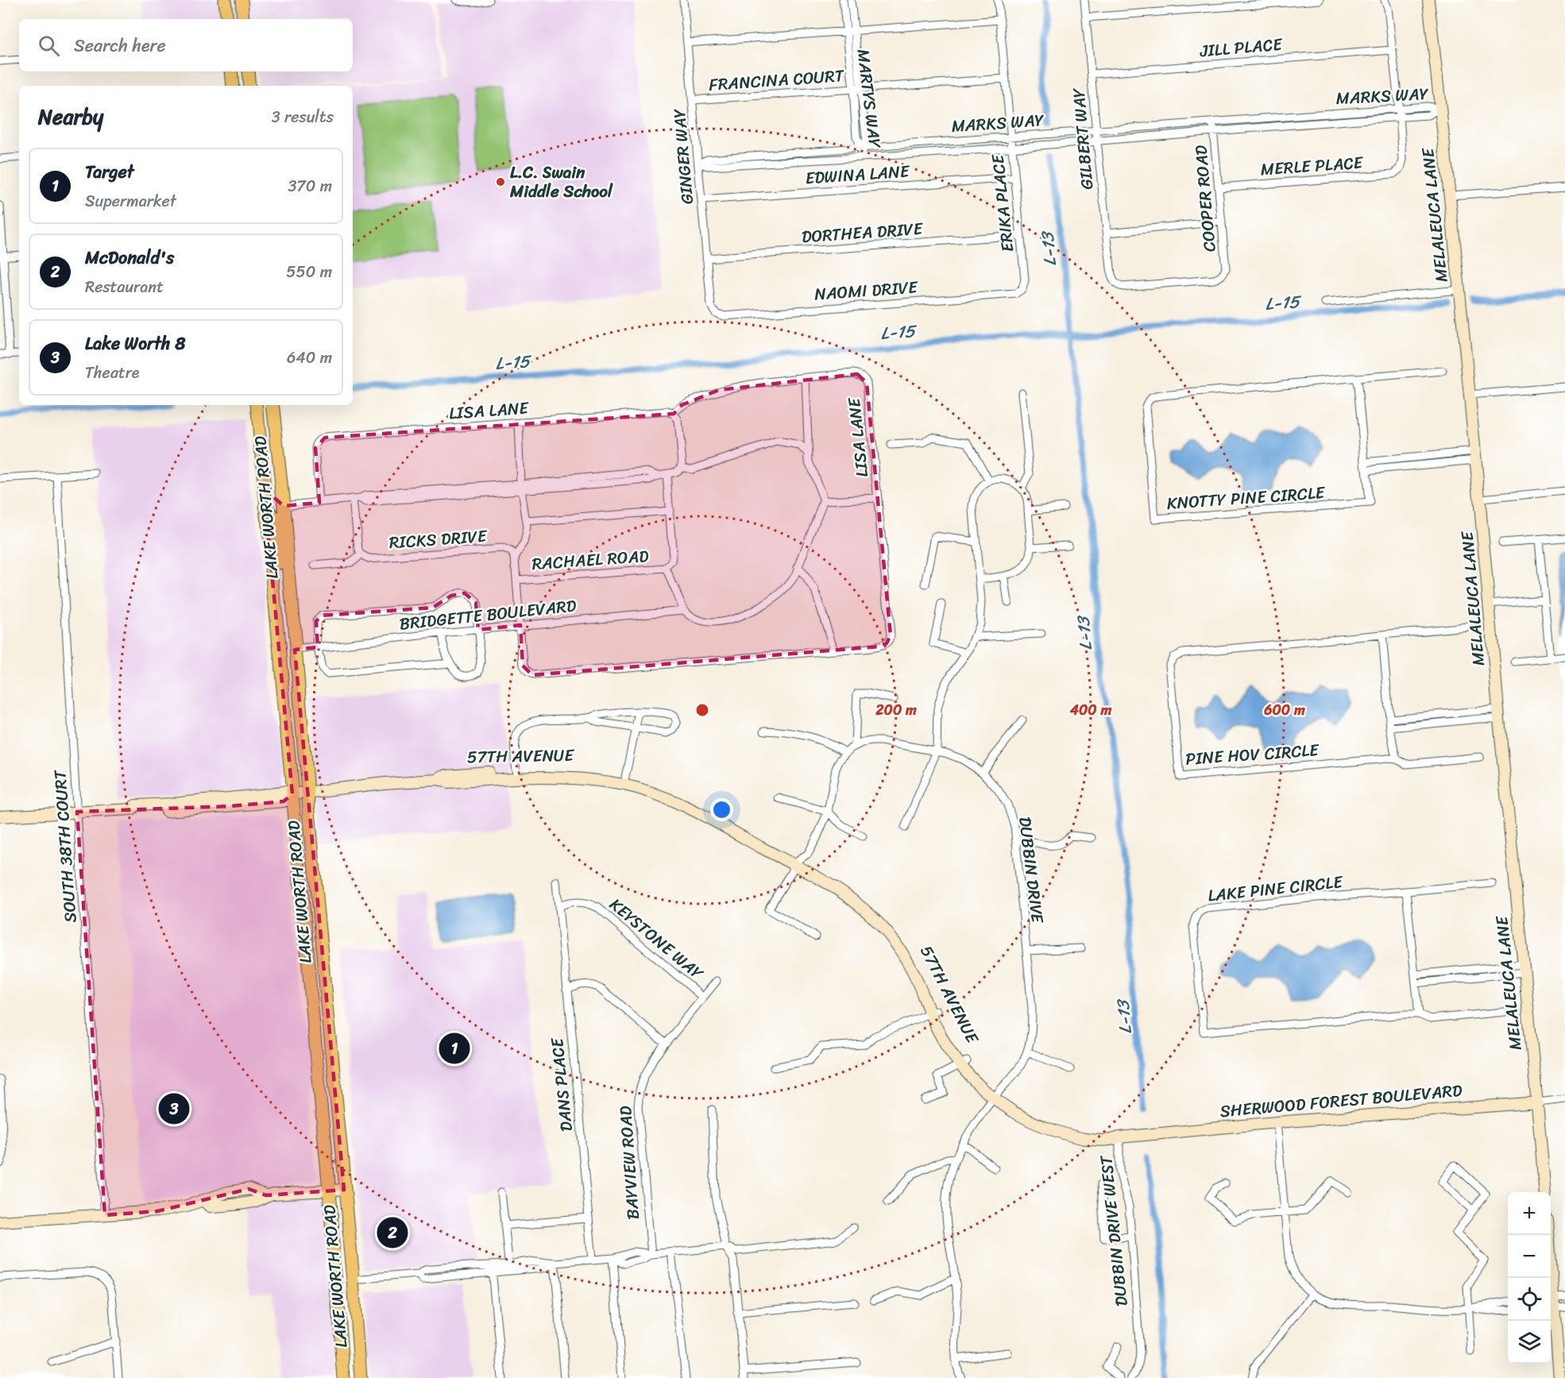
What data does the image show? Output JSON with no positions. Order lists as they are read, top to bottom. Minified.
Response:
{"streets":{"main road":["LAKE WORTH ROAD"],"street":["JILL PLACE","FRANCINA COURT","MARKS WAY","MARTYS WAY","GILBERT WAY","GINGER WAY","MERLE PLACE","EDWINA LANE","COOPER ROAD","ERIKA PLACE","MELALEUCA LANE","DORTHEA DRIVE","NAOMI DRIVE","LISA LANE","KNOTTY PINE CIRCLE","RICKS DRIVE","RACHAEL ROAD","BRIDGETTE BOULEVARD","PINE HOV CIRCLE","57TH AVENUE","SOUTH 38TH COURT","DUBBIN DRIVE","LAKE PINE CIRCLE","KEYSTONE WAY","DANS PLACE","SHERWOOD FOREST BOULEVARD","BAYVIEW ROAD","DUBBIN DRIVE WEST"]},"crossings":[["JILL PLACE","GILBERT WAY"],["FRANCINA COURT","MARTYS WAY"],["FRANCINA COURT","GINGER WAY"],["FRANCINA COURT","ERIKA PLACE"],["MARKS WAY","MARTYS WAY"],["MARKS WAY","GILBERT WAY"],["MARKS WAY","GINGER WAY"],["MARKS WAY","MERLE PLACE"],["MARKS WAY","COOPER ROAD"],["MARKS WAY","ERIKA PLACE"],["MARKS WAY","MELALEUCA LANE"],["GILBERT WAY","COOPER ROAD"],["GINGER WAY","EDWINA LANE"],["GINGER WAY","DORTHEA DRIVE"],["GINGER WAY","NAOMI DRIVE"],["MERLE PLACE","COOPER ROAD"],["EDWINA LANE","ERIKA PLACE"],["ERIKA PLACE","DORTHEA DRIVE"],["ERIKA PLACE","NAOMI DRIVE"],["MELALEUCA LANE","SHERWOOD FOREST BOULEVARD"],["LISA LANE","RACHAEL ROAD"],["LISA LANE","BRIDGETTE BOULEVARD"],["LAKE WORTH ROAD","BRIDGETTE BOULEVARD"],["LAKE WORTH ROAD","57TH AVENUE"],["RICKS DRIVE","RACHAEL ROAD"],["RACHAEL ROAD","BRIDGETTE BOULEVARD"],["57TH AVENUE","SOUTH 38TH COURT"],["57TH AVENUE","DUBBIN DRIVE"],["57TH AVENUE","SHERWOOD FOREST BOULEVARD"],["57TH AVENUE","DUBBIN DRIVE WEST"],["KEYSTONE WAY","DANS PLACE"],["KEYSTONE WAY","BAYVIEW ROAD"],["SHERWOOD FOREST BOULEVARD","DUBBIN DRIVE WEST"]],"water":["L-13","L-15"],"places":["L.C. Swain Middle School"],"page":{"search":"Search here","heading":["Nearby","3 results"],"list":[{"mark":"1","name":"Target","note":"Supermarket","value":"370 m"},{"mark":"2","name":"McDonald's","note":"Restaurant","value":"550 m"},{"mark":"3","name":"Lake Worth 8","note":"Theatre","value":"640 m"}],"pins":["1","3","2"],"map_buttons":["+","−"]},"rings":["200 m","400 m","600 m"]}
